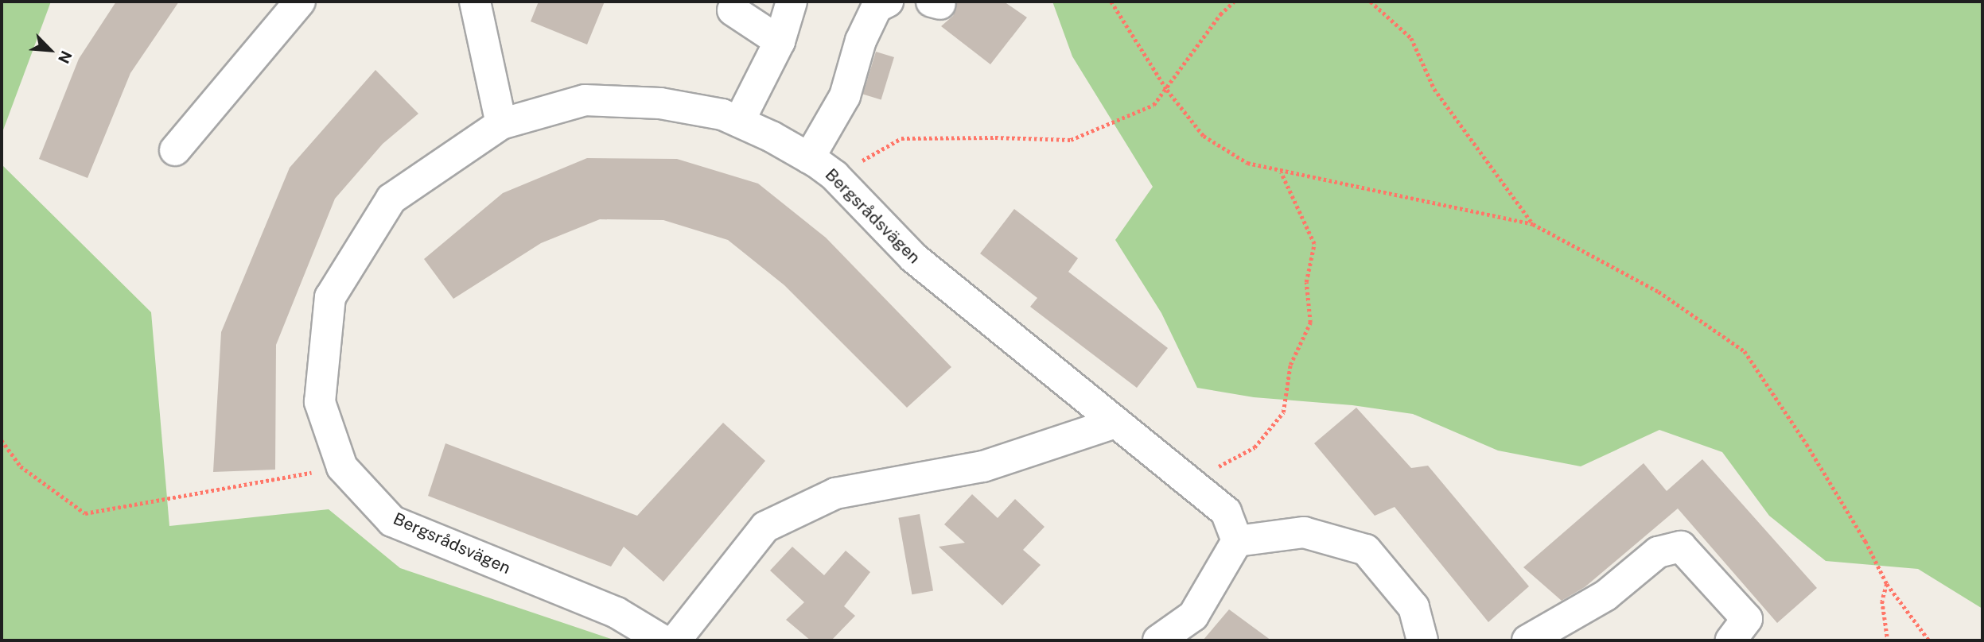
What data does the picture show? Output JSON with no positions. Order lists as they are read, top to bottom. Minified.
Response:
{"streets":{"street":["Bergsrådsvägen"]},"north":"bottom right"}
